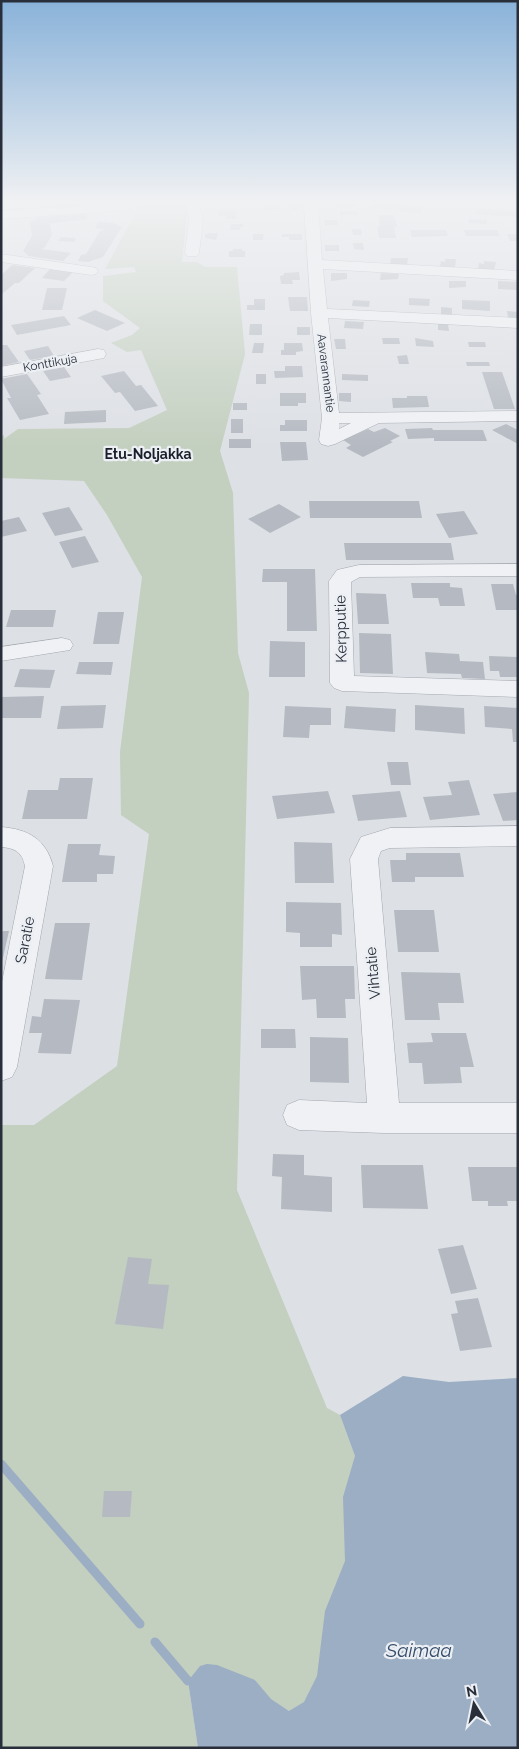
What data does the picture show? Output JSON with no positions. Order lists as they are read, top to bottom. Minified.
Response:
{"streets":{"street":["Konttikuja","Aavarannantie","Kerpputie","Saratie","Vihtatie"]},"districts":["Etu-Noljakka"],"water":["Saimaa"],"north":"top"}
